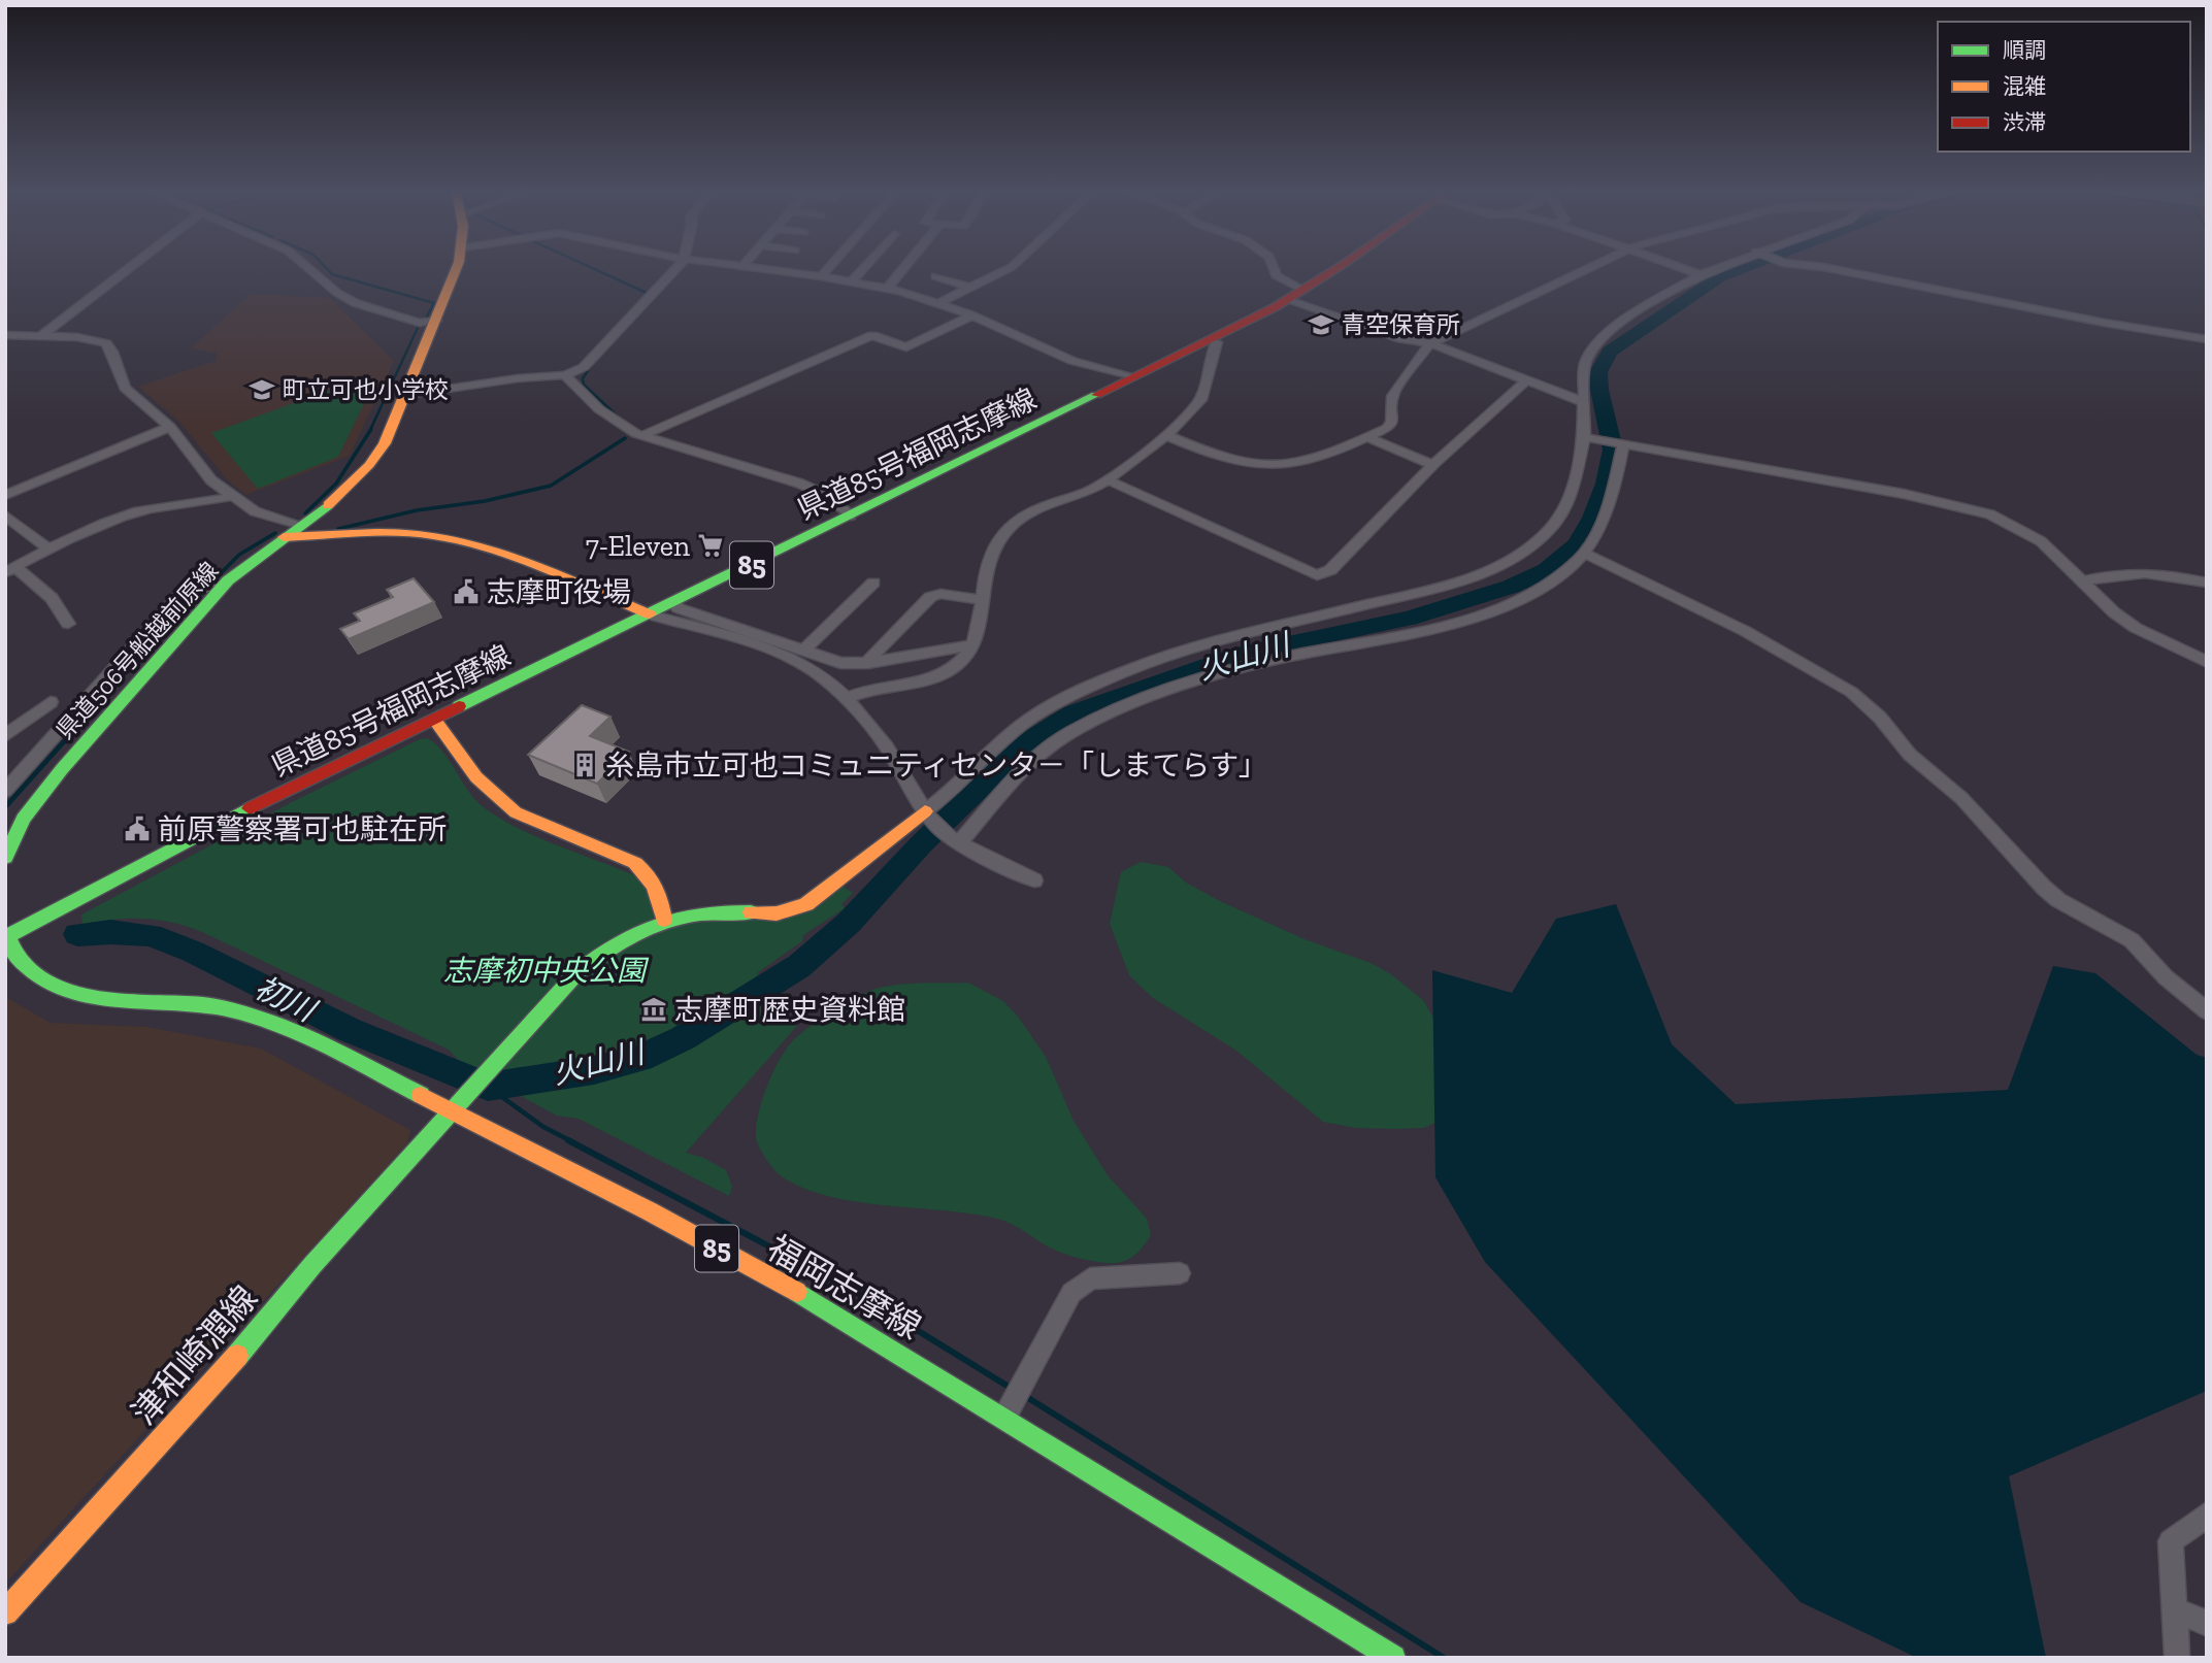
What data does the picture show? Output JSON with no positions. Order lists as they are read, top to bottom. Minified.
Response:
{"streets":{"main road":["県道85号福岡志摩線","85","県道506号船越前原線","福岡志摩線","津和崎潤線"]},"crossings":[["県道85号福岡志摩線","福岡志摩線"],["福岡志摩線","津和崎潤線"]],"water":["火山川","初川"],"parks":["志摩初中央公園"],"places":{"school or university":["青空保育所","町立可也小学校"],"supermarket":["7-Eleven"],"public building":["志摩町役場","前原警察署可也駐在所"],"building":["糸島市立可也コミュニティセンタ－「しまてらす」"],"museum":["志摩町歴史資料館"]},"legend":["順調","混雑","渋滞"]}
